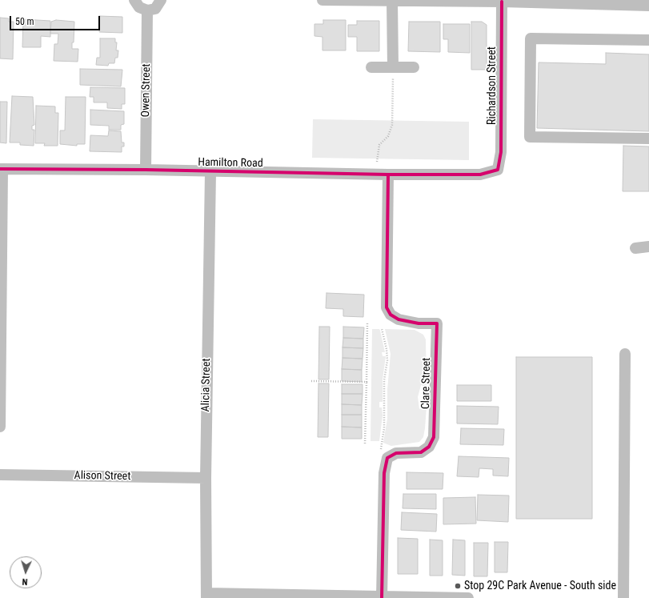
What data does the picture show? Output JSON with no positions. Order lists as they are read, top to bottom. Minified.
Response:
{"streets":{"street":["Richardson Street","Owen Street","Hamilton Road","Clare Street","Alicia Street","Alison Street"]},"crossings":[["Richardson Street","Hamilton Road"],["Owen Street","Hamilton Road"],["Hamilton Road","Clare Street"],["Hamilton Road","Alicia Street"],["Alicia Street","Alison Street"]],"places":["Stop 29C Park Avenue - South side"],"scale_bar":"50 m","north":"bottom"}
